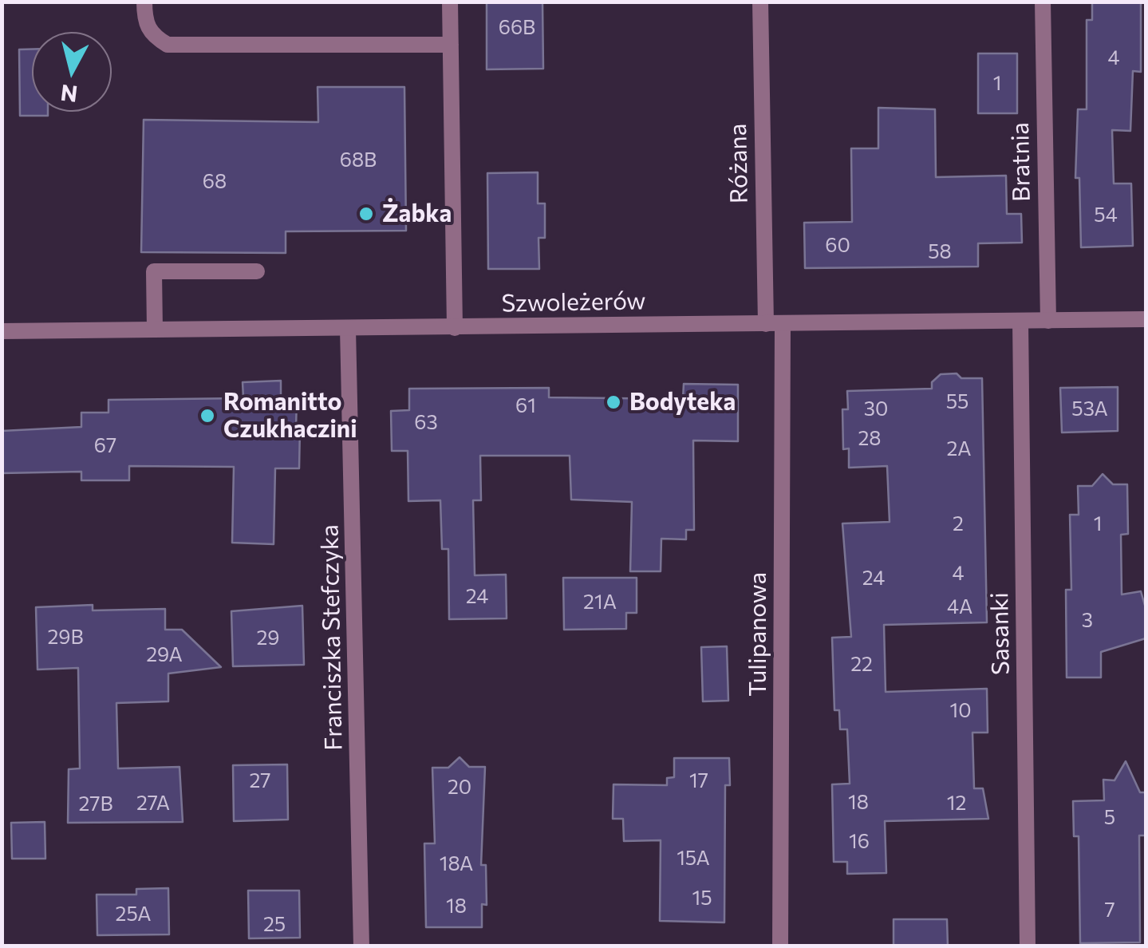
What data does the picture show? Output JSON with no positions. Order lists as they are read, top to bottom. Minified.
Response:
{"streets":{"street":["Bratnia","Różana","Szwoleżerów","Sasanki","Tulipanowa","Franciszka Stefczyka"]},"crossings":[["Bratnia","Szwoleżerów"],["Różana","Szwoleżerów"],["Różana","Tulipanowa"],["Szwoleżerów","Sasanki"],["Szwoleżerów","Tulipanowa"],["Szwoleżerów","Franciszka Stefczyka"]],"places":["Żabka","Bodyteka","Romanitto Czukhaczini"],"house_numbers":["66B","4","1","68B","68","54","60","58","55","61","30","53A","63","28","67","2A","2","1","4","24","24","21A","4A","3","29B","29","29A","22","10","27","17","20","18","27A","12","27B","5","16","15A","18A","15","18","7","25A","25"],"north":"bottom"}
